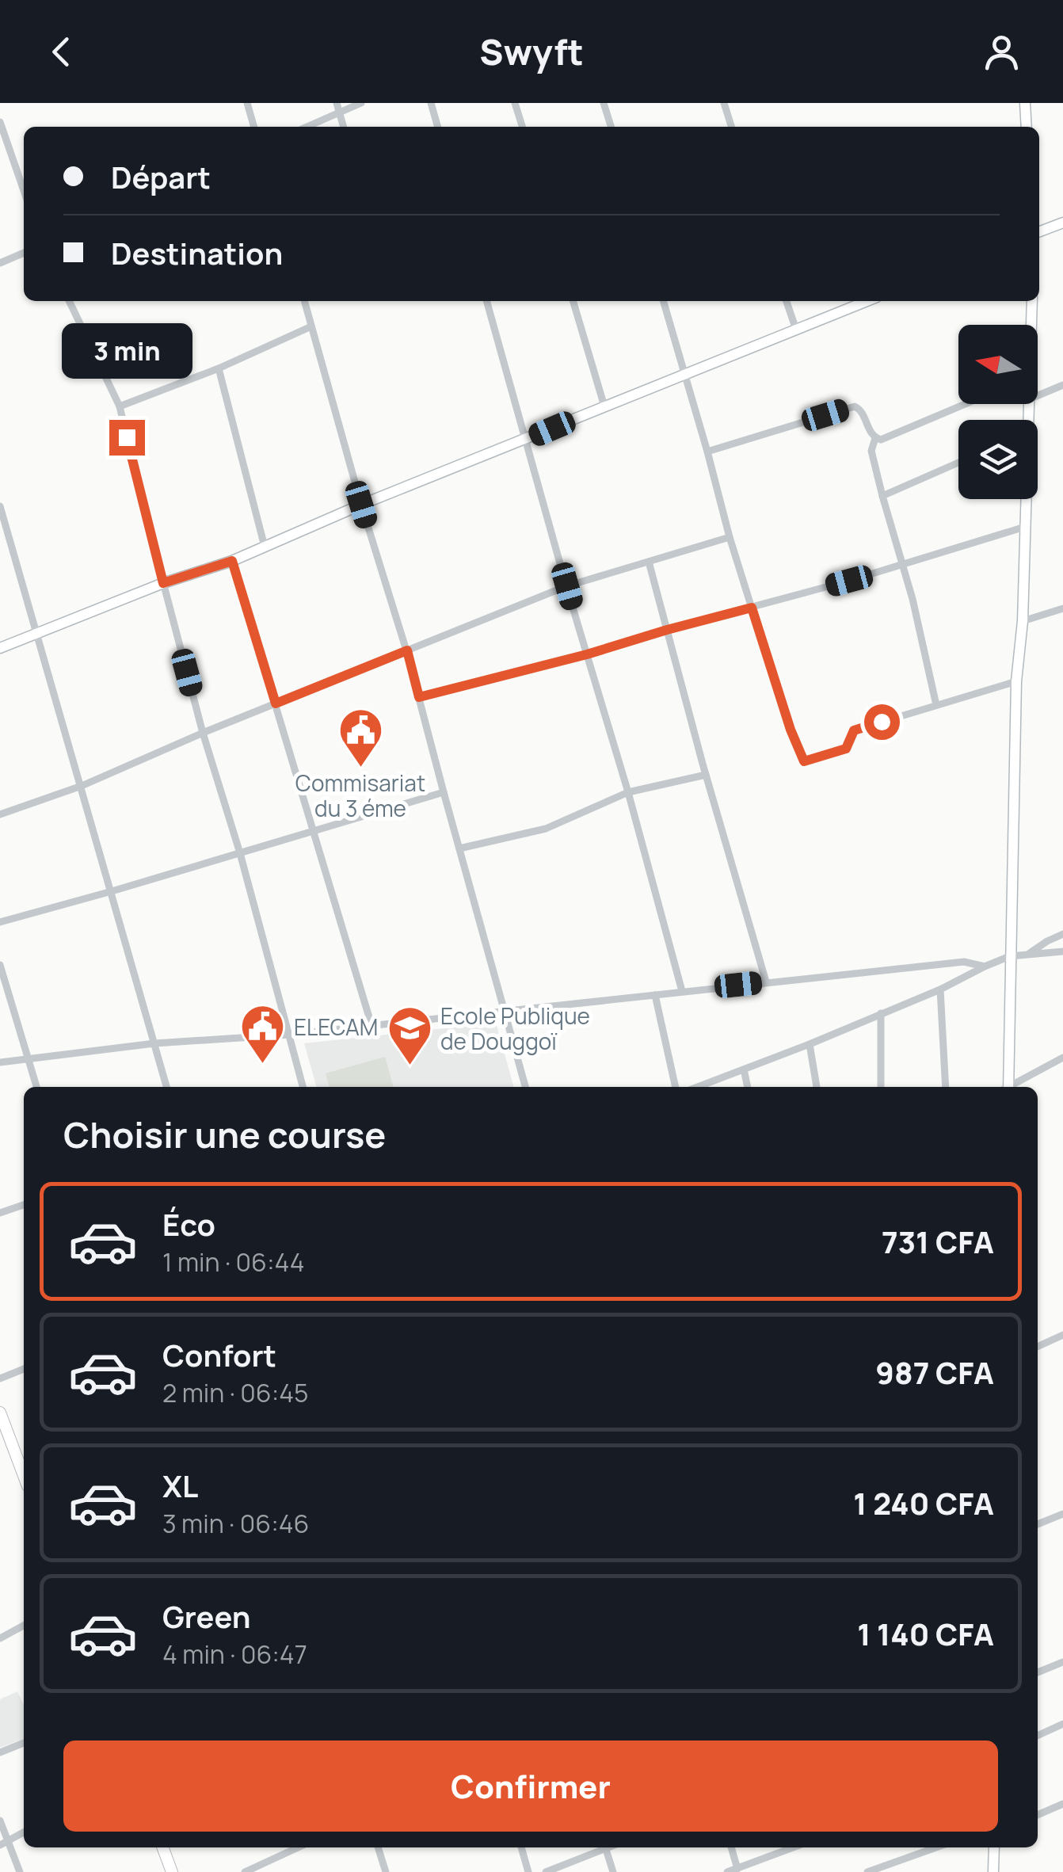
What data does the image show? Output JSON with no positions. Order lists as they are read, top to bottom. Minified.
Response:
{"places":{"public building":["Commisariat du 3 éme","ELECAM"],"school or university":["Ecole Publique de Douggoï"]},"north":"left","page":{"header":"Swyft","banner":["Départ","Destination"],"bubble":"3 min","heading":"Choisir une course","list":[{"name":"Éco","note":"1 min · 06:44","value":"731 CFA"},{"name":"Confort","note":"2 min · 06:45","value":"987 CFA"},{"name":"XL","note":"3 min · 06:46","value":"1 240 CFA"},{"name":"Green","note":"4 min · 06:47","value":"1 140 CFA"}],"buttons":"Confirmer"}}
